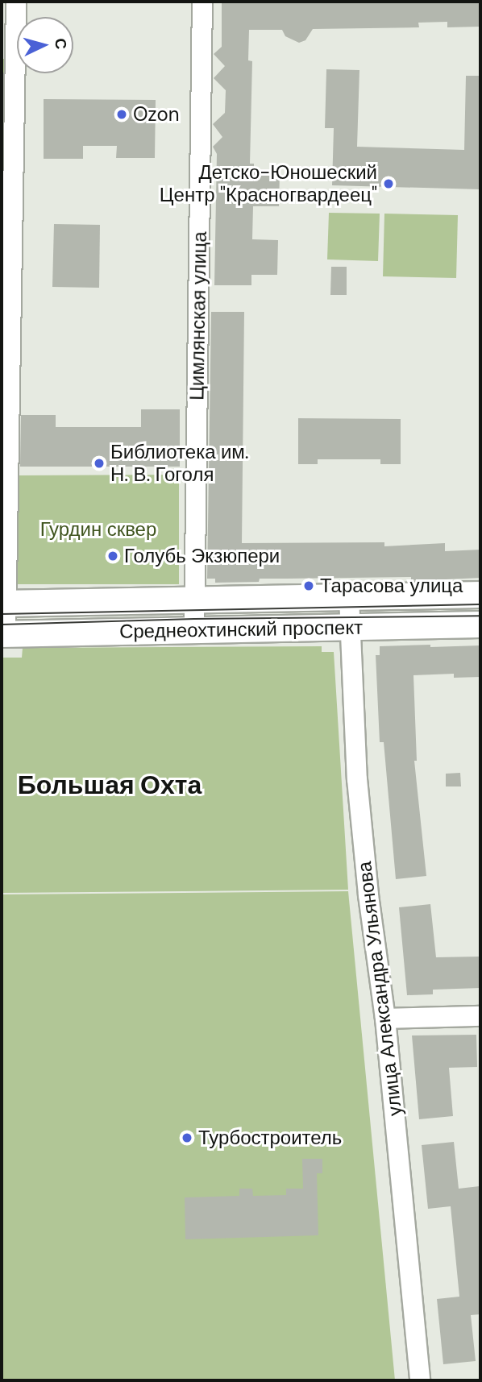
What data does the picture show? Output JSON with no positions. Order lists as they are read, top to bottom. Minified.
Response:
{"streets":{"main road":["Среднеохтинский проспект"],"street":["Цимлянская улица","улица Александра Ульянова"]},"crossings":[["Цимлянская улица","Среднеохтинский проспект"],["Среднеохтинский проспект","улица Александра Ульянова"]],"districts":["Большая Охта"],"parks":["Гурдин сквер"],"places":["Ozon","Детско-Юношеский Центр \"Красногвардеец\"","Библиотека им. Н. В. Гоголя","Голубь Экзюпери","Тарасова улица","Турбостроитель"],"north":"right"}
